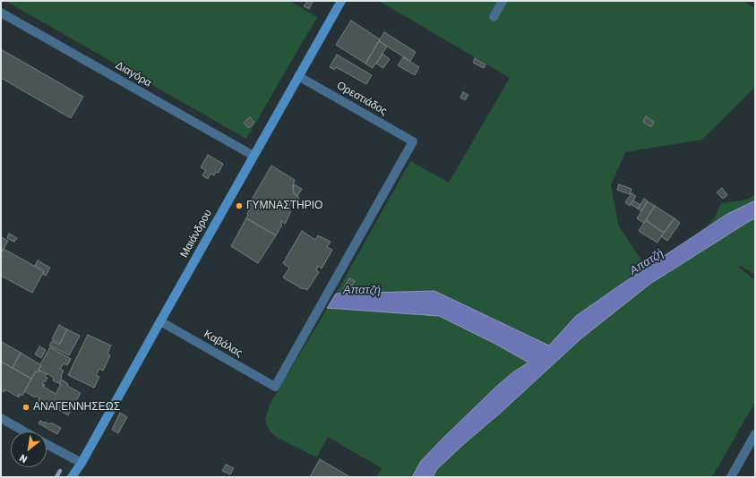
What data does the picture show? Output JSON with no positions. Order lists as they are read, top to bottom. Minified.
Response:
{"streets":{"main road":["Μαιάνδρου"],"street":["Διαγόρα","Ορεστιάδος","Καβάλας"]},"crossings":[["Διαγόρα","Μαιάνδρου"],["Ορεστιάδος","Μαιάνδρου"],["Ορεστιάδος","Καβάλας"],["Μαιάνδρου","Καβάλας"]],"water":["Απατζή"],"places":["ΓΥΜΝΑΣΤΗΡΙΟ","ΑΝΑΓΕΝΝΗΣΕΩΣ"],"north":"bottom left"}
